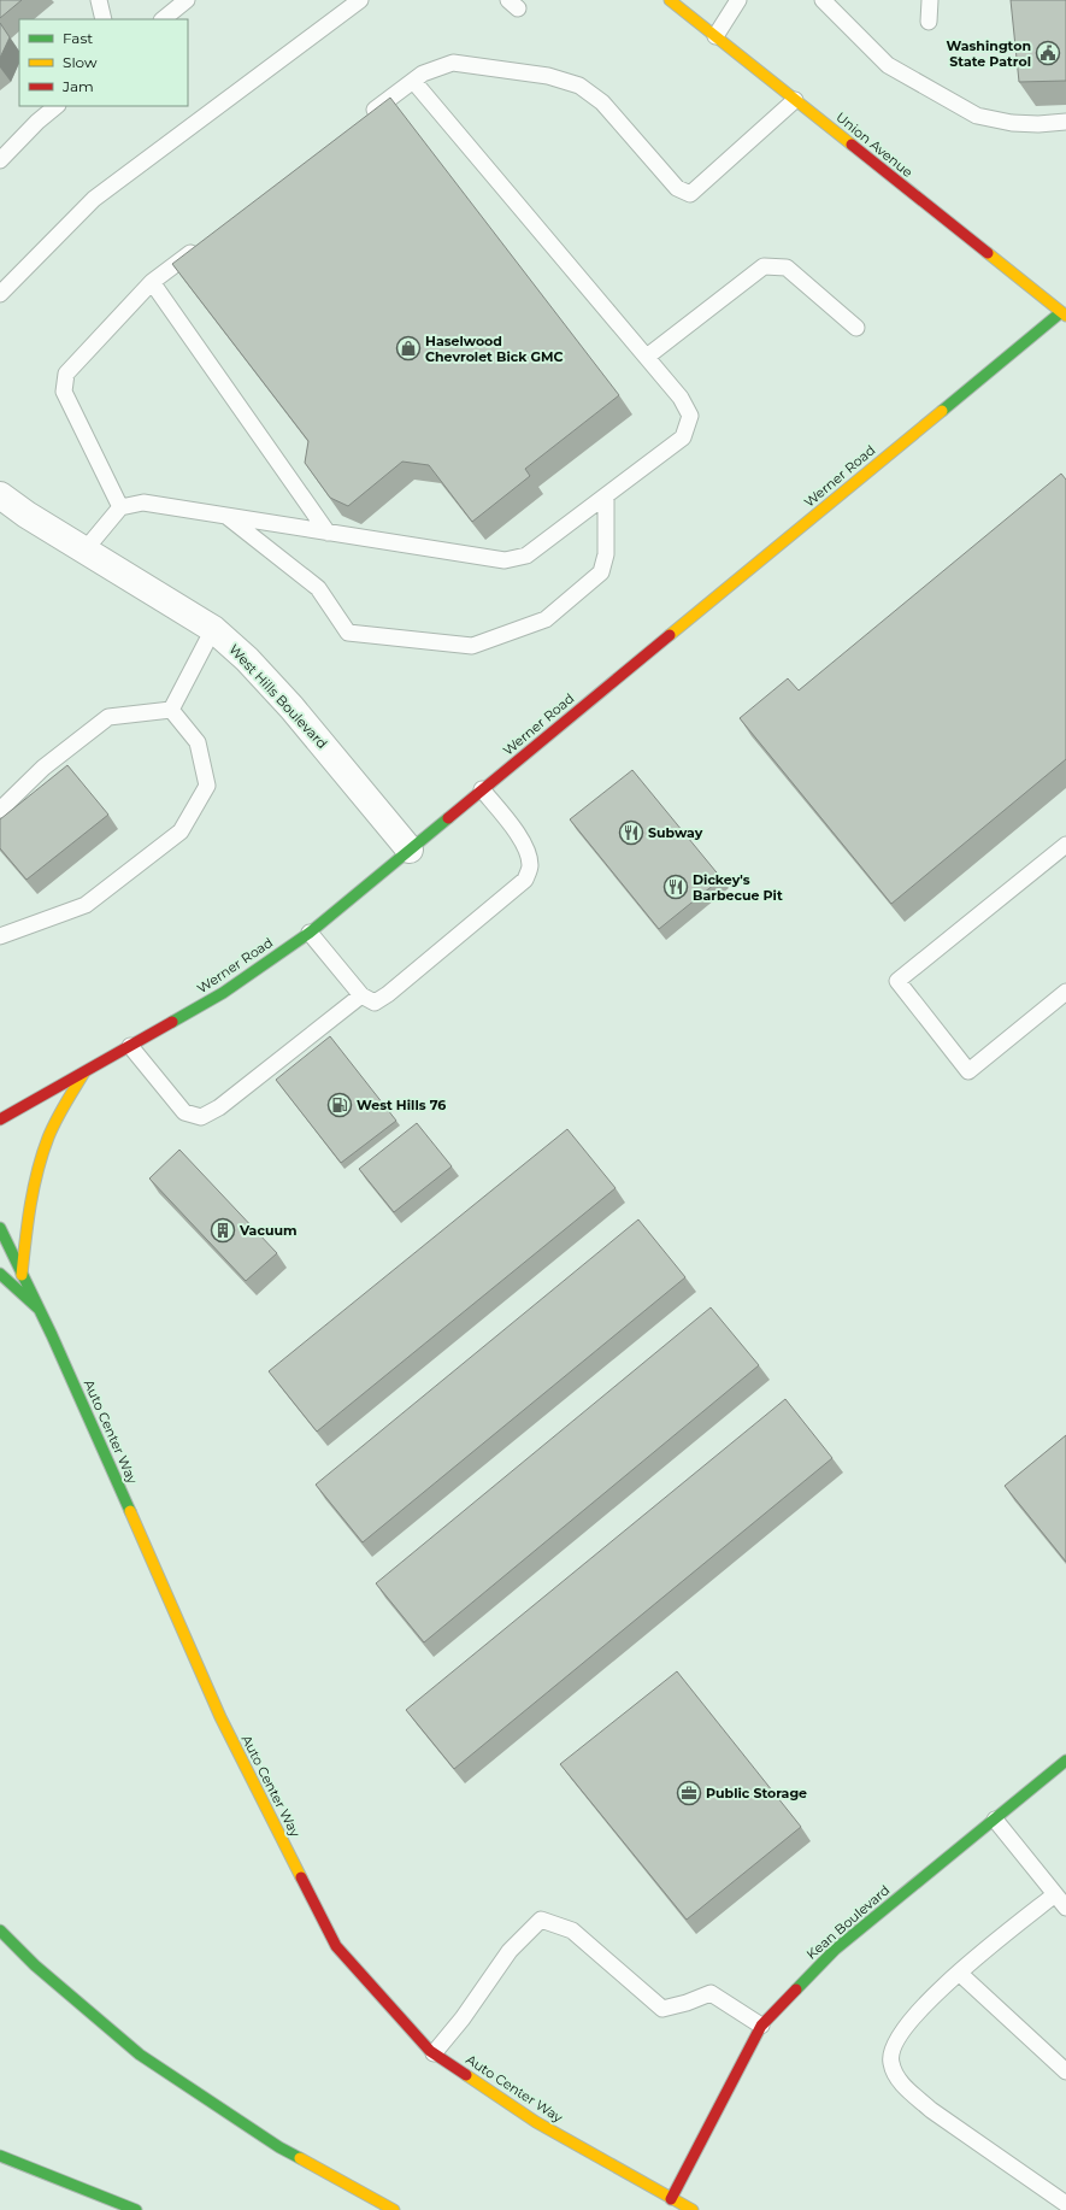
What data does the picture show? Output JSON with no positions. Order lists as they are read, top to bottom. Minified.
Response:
{"streets":{"main road":["Union Avenue","Werner Road","Auto Center Way","Kean Boulevard"],"street":["West Hills Boulevard"]},"crossings":[["Union Avenue","Werner Road"],["Werner Road","West Hills Boulevard"],["Auto Center Way","Kean Boulevard"]],"places":{"public building":["Washington State Patrol"],"shop":["Haselwood Chevrolet Bick GMC"],"restaurant":["Subway","Dickey's Barbecue Pit"],"fuel station":["West Hills 76"],"building":["Vacuum"],"office":["Public Storage"]},"legend":["Fast","Slow","Jam"]}
